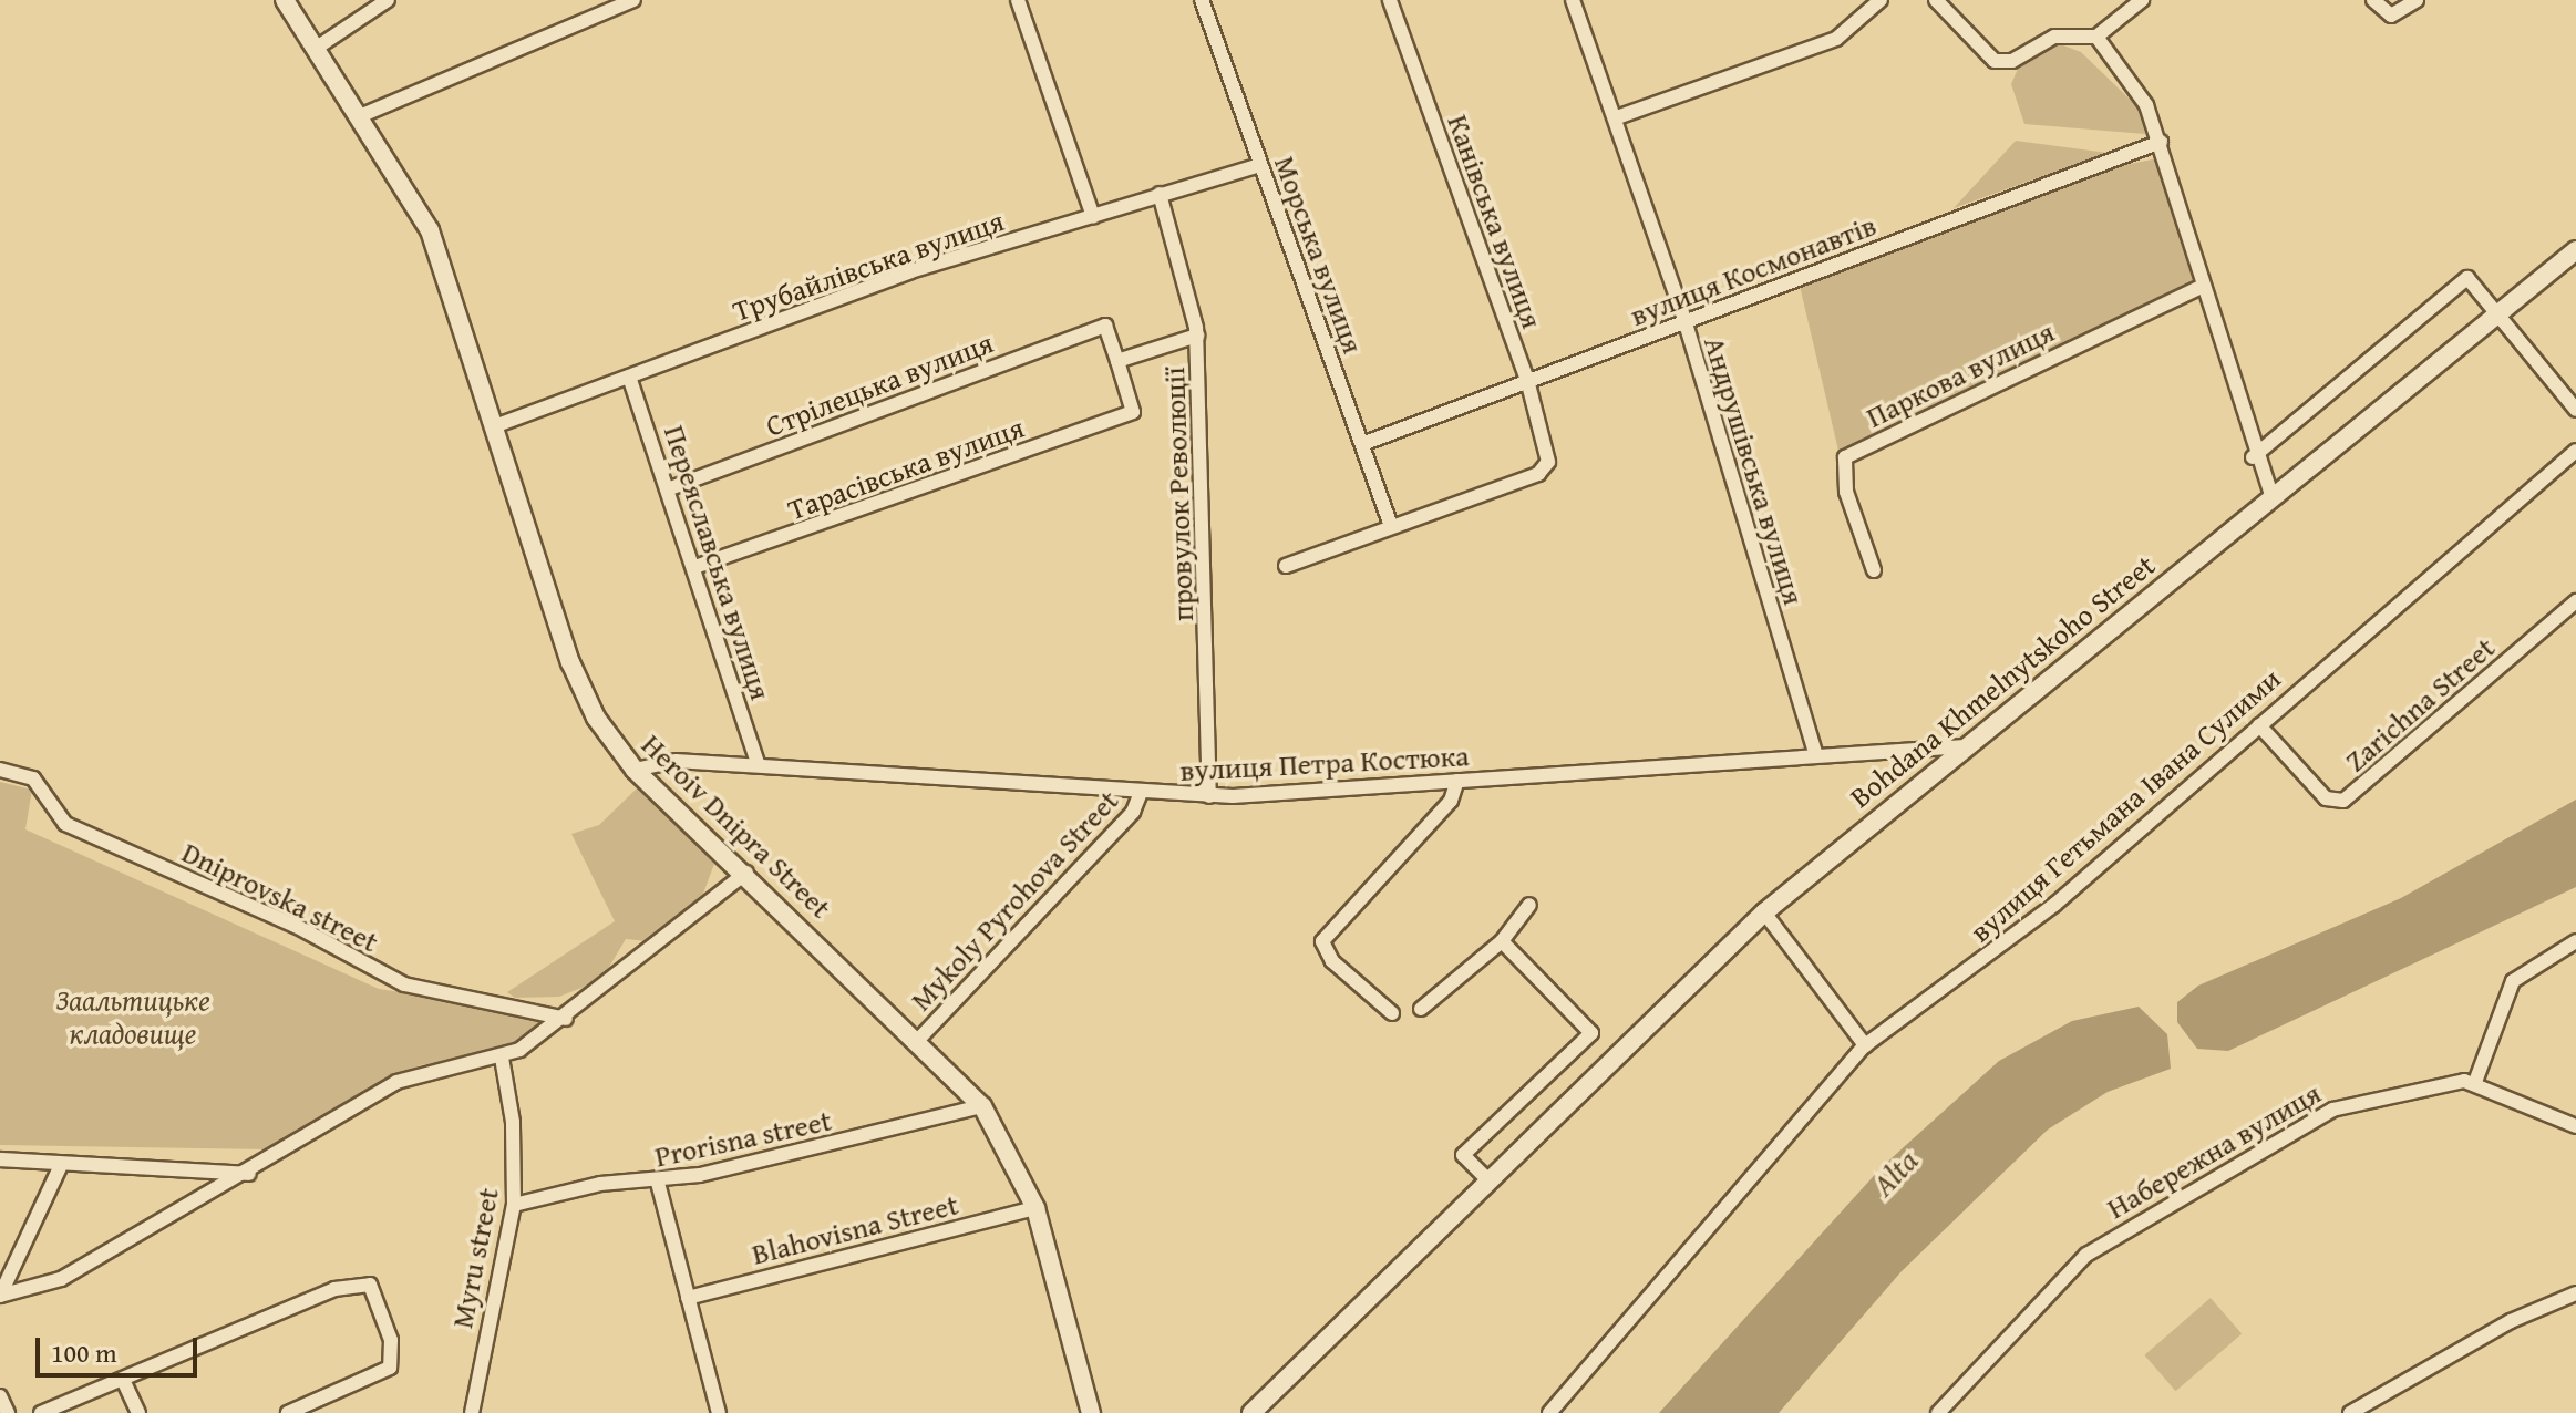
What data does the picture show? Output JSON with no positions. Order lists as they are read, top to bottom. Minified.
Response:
{"streets":{"main road":["Bohdana Khmelnytskoho Street","Heroiv Dnipra Street"],"street":["Канівська вулиця","Морська вулиця","Трубайлівська вулиця","вулиця Космонавтів","Паркова вулиця","Стрілецька вулиця","Тарасівська вулиця","Андрушівська вулиця","провулок Революції","Переяславська вулиця","Zarichna Street","вулиця Петра Костюка","вулиця Гетьмана Івана Сулими","Dniprovska street","Mykoly Pyrohova Street","Prorisna street","Набережна вулиця","Blahovisna Street","Myru street"]},"crossings":[["Канівська вулиця","Морська вулиця"],["Канівська вулиця","вулиця Космонавтів"],["Морська вулиця","Трубайлівська вулиця"],["Морська вулиця","вулиця Космонавтів"],["Трубайлівська вулиця","провулок Революції"],["Трубайлівська вулиця","Переяславська вулиця"],["Трубайлівська вулиця","Heroiv Dnipra Street"],["вулиця Космонавтів","Андрушівська вулиця"],["Стрілецька вулиця","Тарасівська вулиця"],["Стрілецька вулиця","Переяславська вулиця"],["Тарасівська вулиця","Переяславська вулиця"],["Андрушівська вулиця","вулиця Петра Костюка"],["провулок Революції","вулиця Петра Костюка"],["Переяславська вулиця","вулиця Петра Костюка"],["Bohdana Khmelnytskoho Street","вулиця Петра Костюка"],["Zarichna Street","вулиця Гетьмана Івана Сулими"],["вулиця Петра Костюка","Heroiv Dnipra Street"],["вулиця Петра Костюка","Mykoly Pyrohova Street"],["Heroiv Dnipra Street","Mykoly Pyrohova Street"],["Heroiv Dnipra Street","Prorisna street"],["Heroiv Dnipra Street","Blahovisna Street"],["Prorisna street","Myru street"]],"water":["Alta"],"parks":["Заальтицьке кладовище"],"scale_bar":"100 m"}
